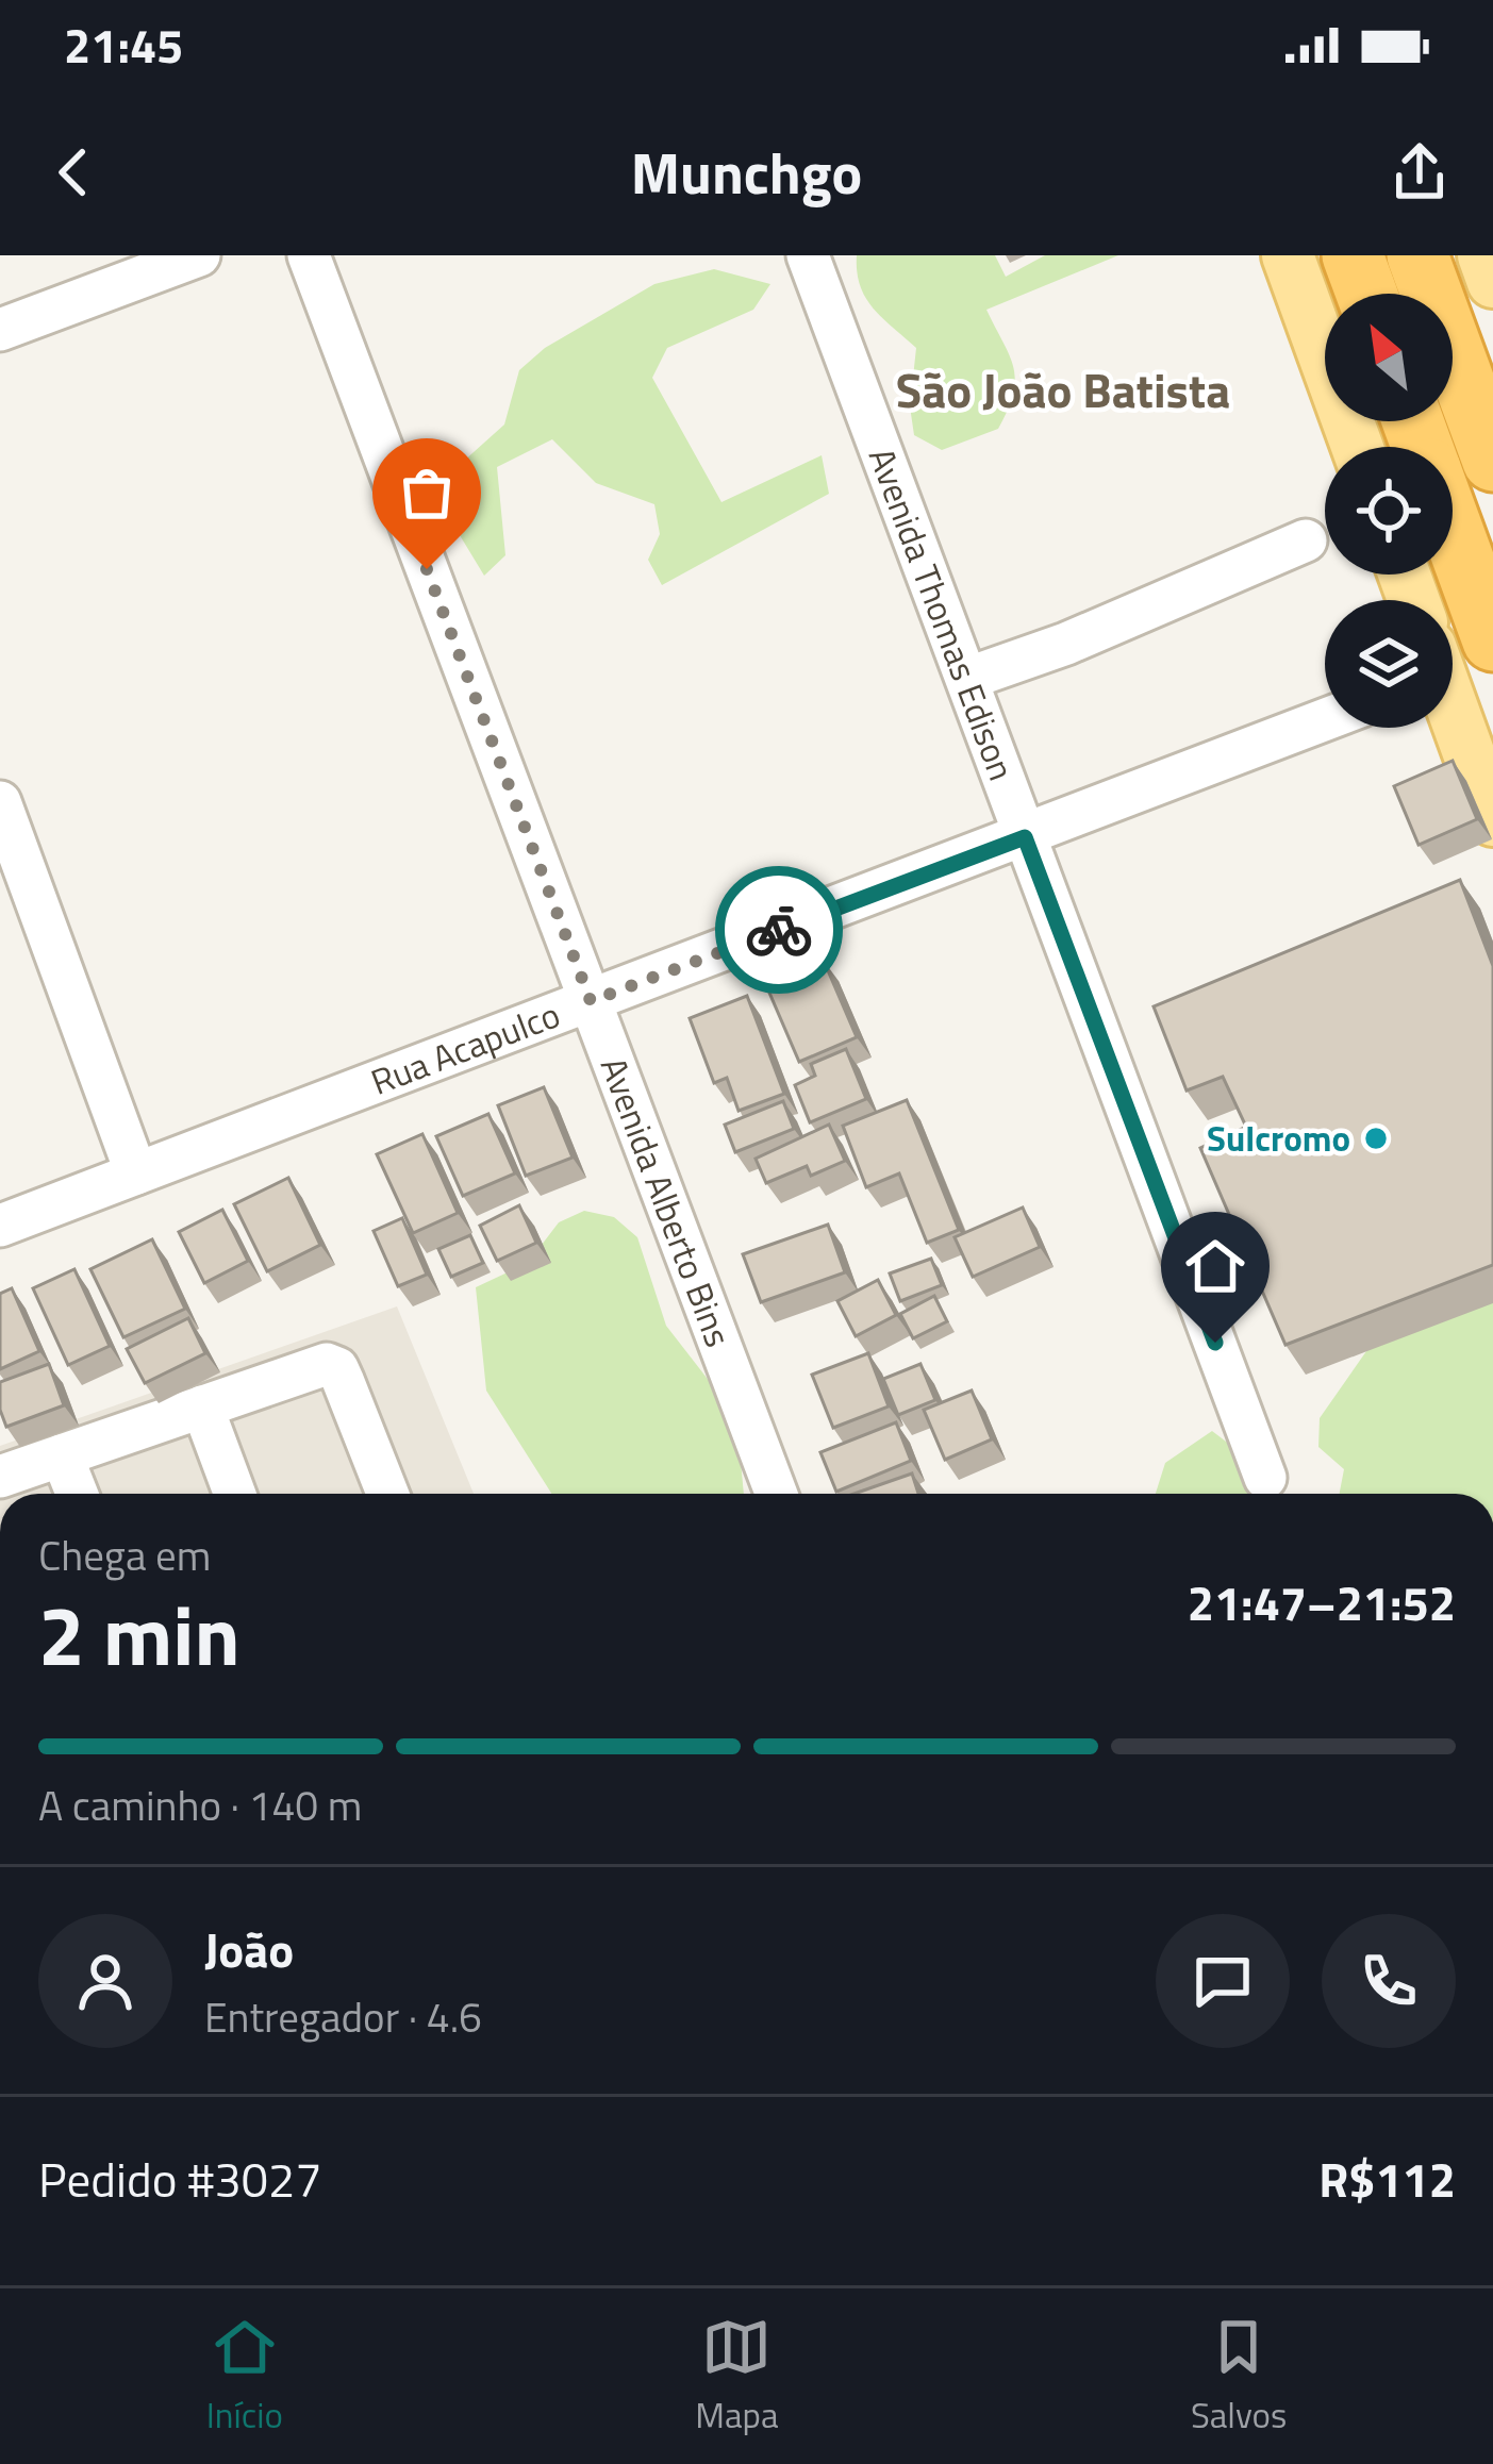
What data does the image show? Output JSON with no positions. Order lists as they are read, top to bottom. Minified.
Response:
{"streets":{"street":["Avenida Thomas Edison","Rua Acapulco","Avenida Alberto Bins"]},"crossings":[["Avenida Thomas Edison","Rua Acapulco"],["Rua Acapulco","Avenida Alberto Bins"]],"districts":["São João Batista"],"places":["Sulcromo"],"north":"top left","page":{"status":"21:45","header":"Munchgo","heading":["2 min","Chega em","21:47–21:52"],"panel":["João","Entregador · 4.6","Pedido #3027","R$112"],"bar":"A caminho · 140 m","tabs":["Início","Mapa","Salvos"]}}
